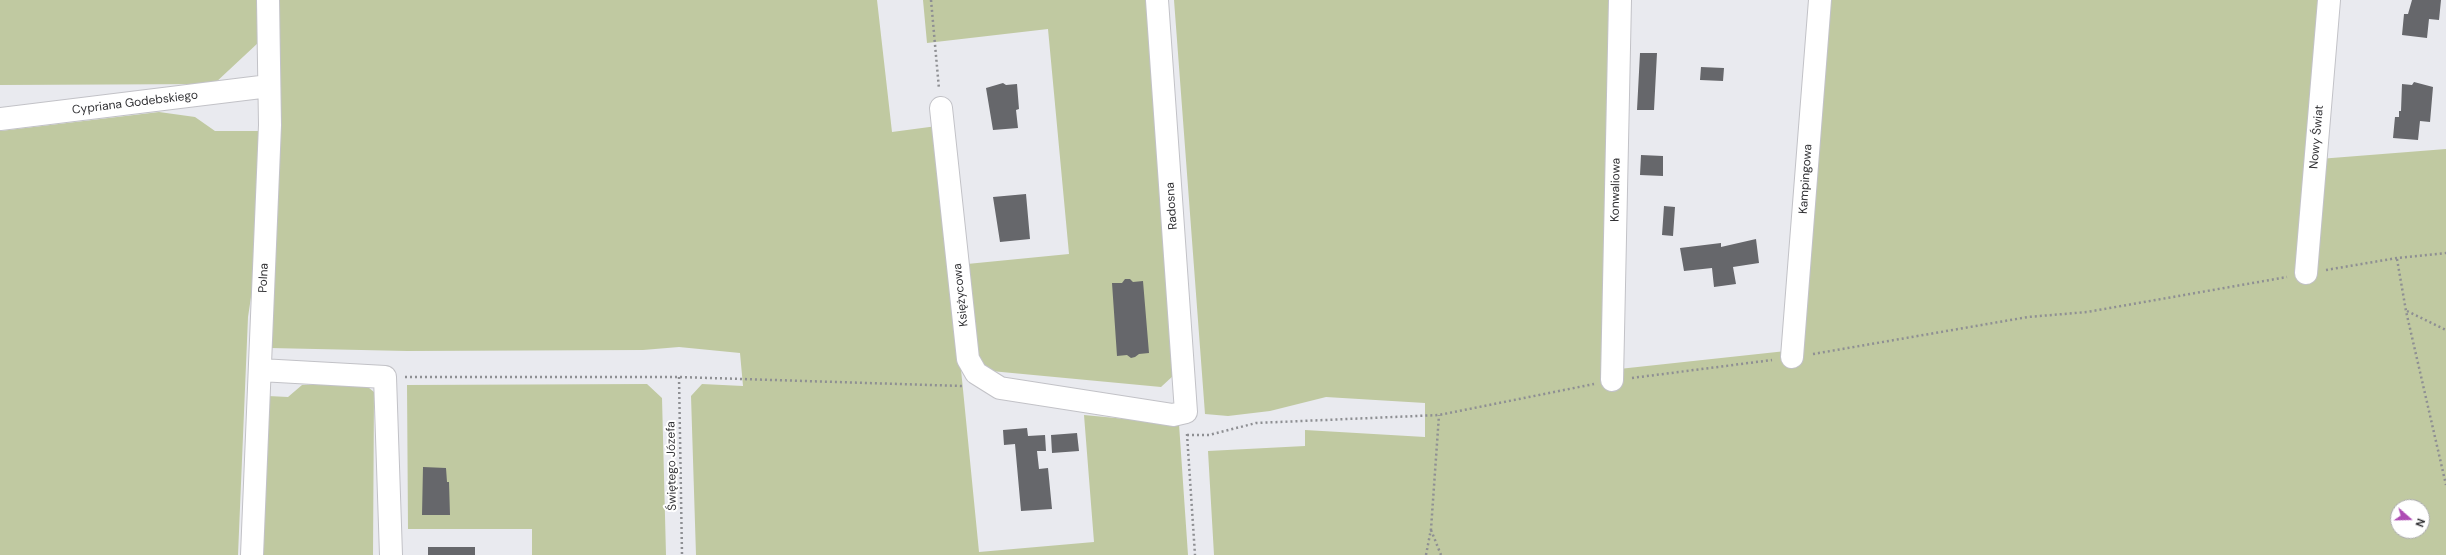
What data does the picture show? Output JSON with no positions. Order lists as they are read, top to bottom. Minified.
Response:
{"streets":{"street":["Cypriana Godebskiego","Nowy Świat","Kampingowa","Konwaliowa","Radosna","Polna","Księżycowa"],"path":["Świętego Józefa"]},"crossings":[["Cypriana Godebskiego","Polna"],["Radosna","Księżycowa"]],"north":"right"}
